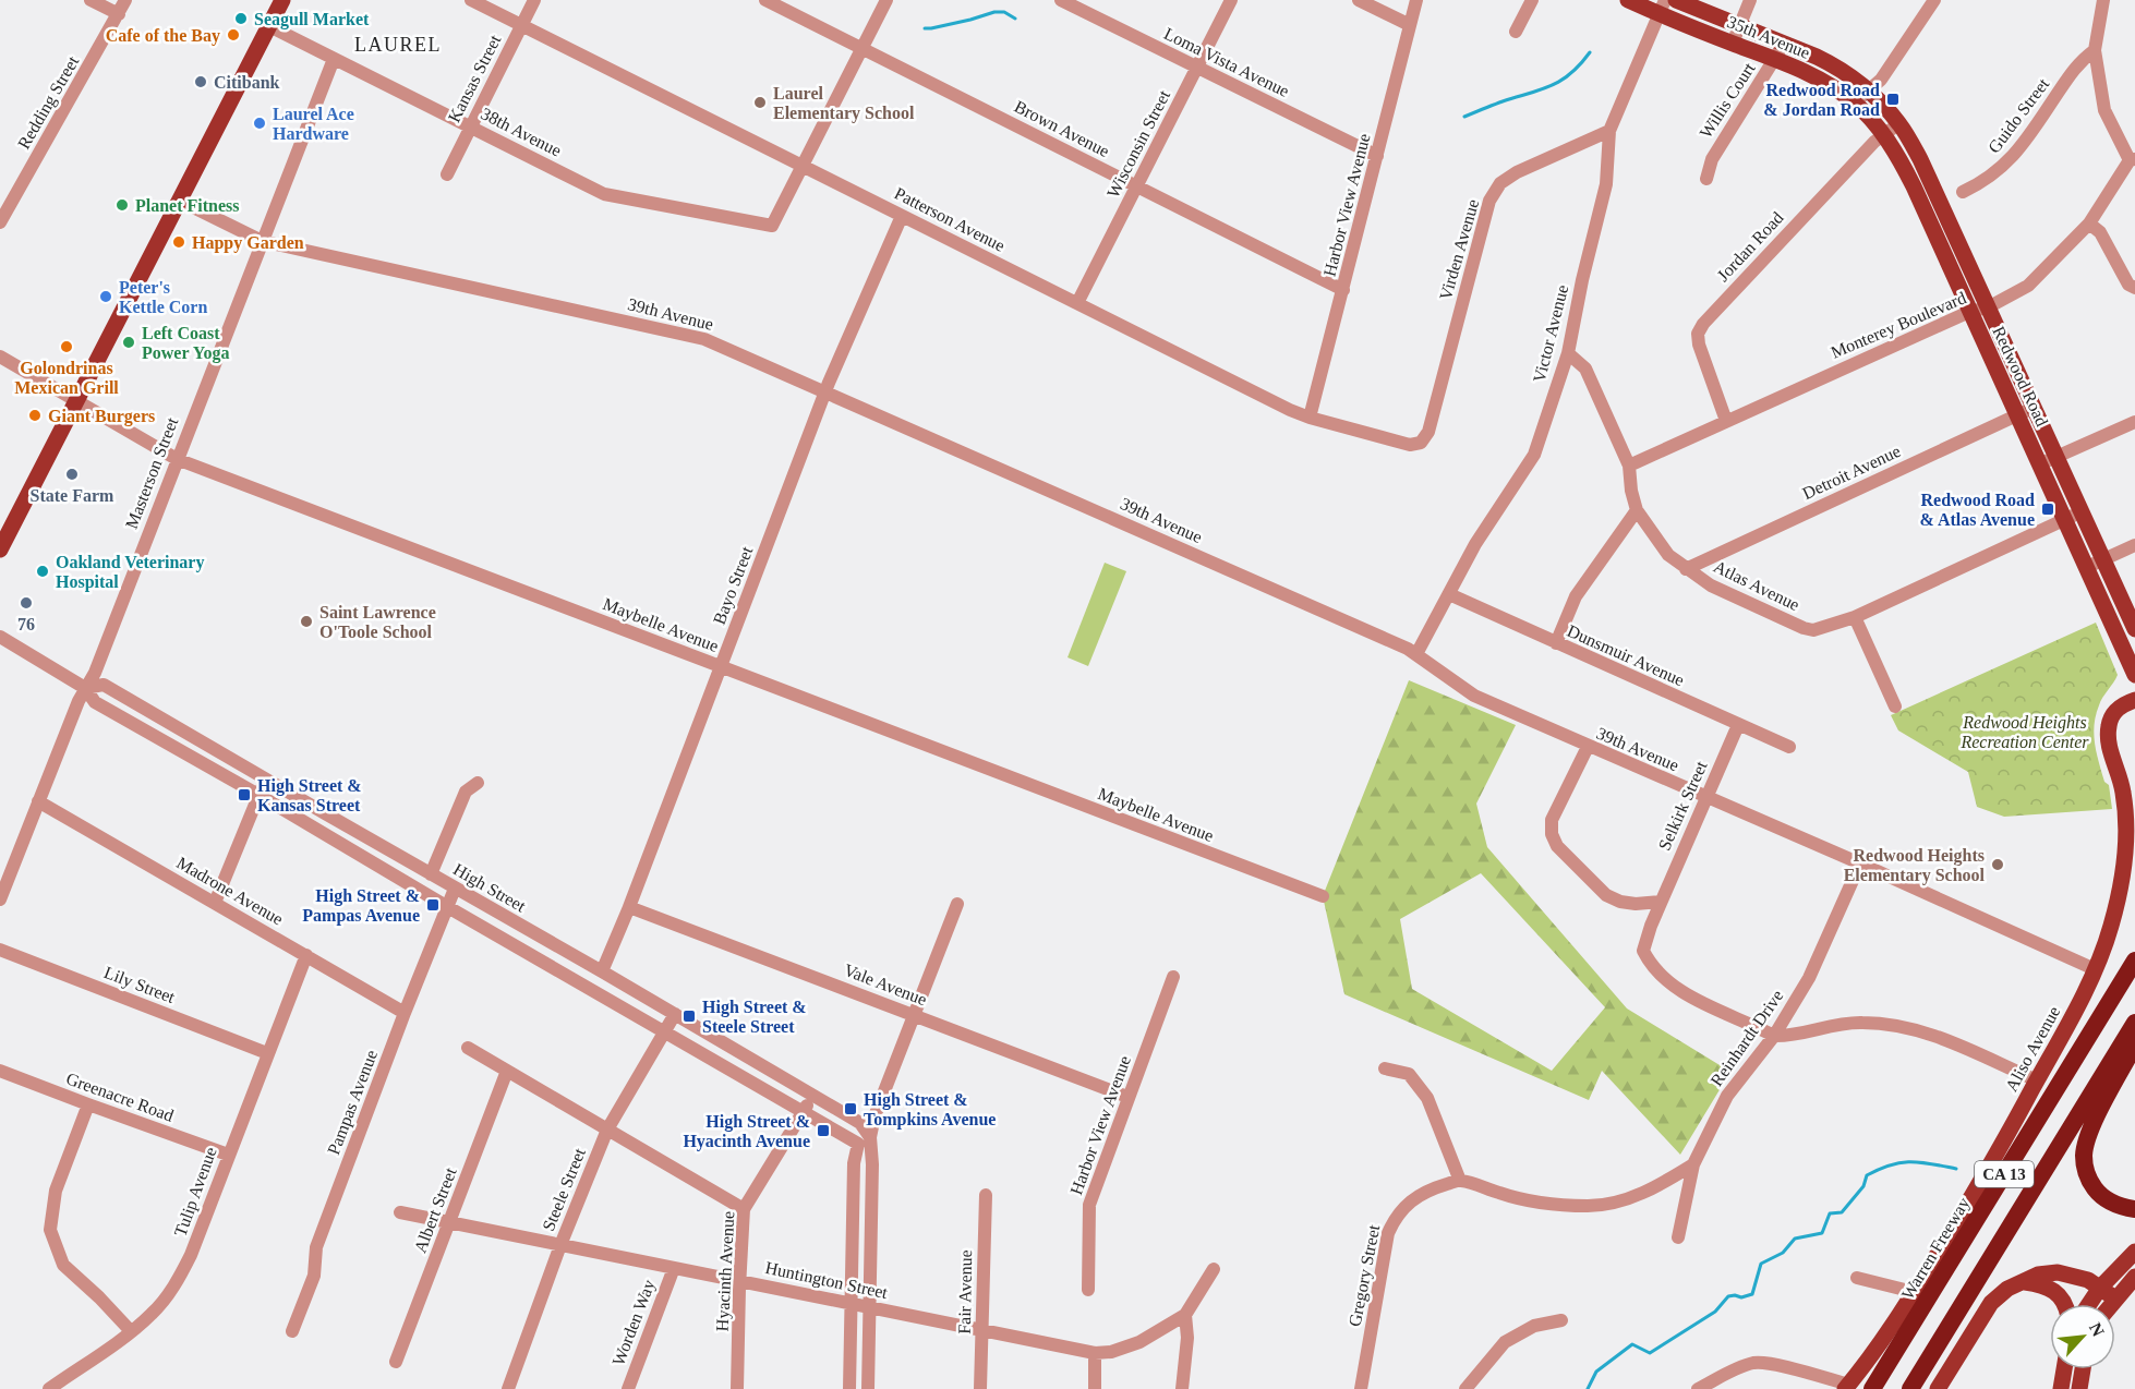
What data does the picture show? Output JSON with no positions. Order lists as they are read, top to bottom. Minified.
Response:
{"streets":{"highway":["CA 13","Warren Freeway"],"main road":["35th Avenue","Redwood Road","Aliso Avenue"],"street":["Loma Vista Avenue","Kansas Street","Willis Court","Redding Street","Guido Street","Brown Avenue","38th Avenue","Wisconsin Street","Harbor View Avenue","Patterson Avenue","Jordan Road","Virden Avenue","39th Avenue","Monterey Boulevard","Victor Avenue","Detroit Avenue","Masterson Street","Bayo Street","Atlas Avenue","Maybelle Avenue","Dunsmuir Avenue","Selkirk Street","High Street","Madrone Avenue","Lily Street","Vale Avenue","Reinhardt Drive","Greenacre Road","Pampas Avenue","Steele Street","Tulip Avenue","Albert Street","Hyacinth Avenue","Gregory Street","Huntington Street","Fair Avenue","Worden Way"]},"crossings":[["35th Avenue","Willis Court"],["35th Avenue","Victor Avenue"],["35th Avenue","Redwood Road"],["Loma Vista Avenue","Wisconsin Street"],["Loma Vista Avenue","Harbor View Avenue"],["Kansas Street","38th Avenue"],["Kansas Street","Patterson Avenue"],["Brown Avenue","Wisconsin Street"],["Brown Avenue","Harbor View Avenue"],["38th Avenue","Patterson Avenue"],["38th Avenue","Masterson Street"],["Wisconsin Street","Patterson Avenue"],["Harbor View Avenue","Patterson Avenue"],["Harbor View Avenue","Vale Avenue"],["Patterson Avenue","Virden Avenue"],["Patterson Avenue","Bayo Street"],["Jordan Road","Monterey Boulevard"],["Jordan Road","Redwood Road"],["Virden Avenue","Victor Avenue"],["39th Avenue","Victor Avenue"],["39th Avenue","Masterson Street"],["39th Avenue","Bayo Street"],["39th Avenue","Selkirk Street"],["39th Avenue","Reinhardt Drive"],["39th Avenue","Aliso Avenue"],["Monterey Boulevard","Redwood Road"],["Monterey Boulevard","Atlas Avenue"],["Victor Avenue","Atlas Avenue"],["Victor Avenue","Dunsmuir Avenue"],["Redwood Road","Detroit Avenue"],["Redwood Road","Atlas Avenue"],["Detroit Avenue","Atlas Avenue"],["Masterson Street","Maybelle Avenue"],["Masterson Street","High Street"],["Masterson Street","Madrone Avenue"],["Bayo Street","Maybelle Avenue"],["Bayo Street","High Street"],["Bayo Street","Vale Avenue"],["Dunsmuir Avenue","Selkirk Street"],["Selkirk Street","Reinhardt Drive"],["High Street","Pampas Avenue"],["High Street","Steele Street"],["High Street","Hyacinth Avenue"],["Madrone Avenue","Pampas Avenue"],["Madrone Avenue","Tulip Avenue"],["Lily Street","Tulip Avenue"],["Greenacre Road","Tulip Avenue"],["Steele Street","Huntington Street"],["Albert Street","Huntington Street"],["Hyacinth Avenue","Huntington Street"],["Huntington Street","Fair Avenue"],["Huntington Street","Worden Way"]],"districts":["LAUREL"],"parks":["Redwood Heights Recreation Center"],"places":{"other":["Seagull Market","Cafe of the Bay","Citibank","Laurel Elementary School","Laurel Ace Hardware","Planet Fitness","Happy Garden","Peter's Kettle Corn","Left Coast Power Yoga","Golondrinas Mexican Grill","Giant Burgers","State Farm","Oakland Veterinary Hospital","76","Saint Lawrence O'Toole School","Redwood Heights Elementary School"],"transit":["Redwood Road & Jordan Road","Redwood Road & Atlas Avenue","High Street & Kansas Street","High Street & Pampas Avenue","High Street & Steele Street","High Street & Tompkins Avenue","High Street & Hyacinth Avenue"]},"north":"top right"}
